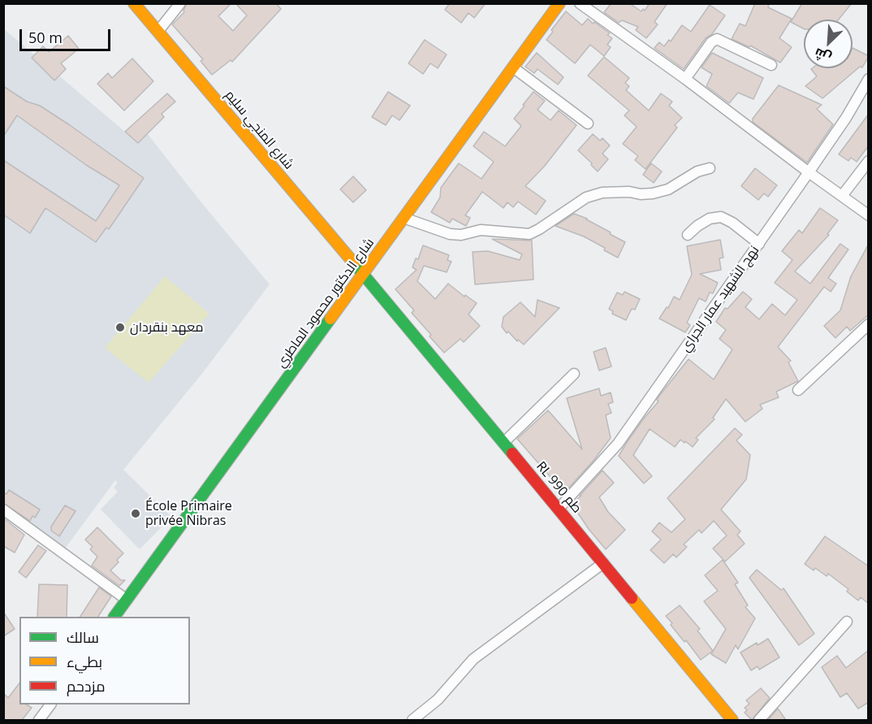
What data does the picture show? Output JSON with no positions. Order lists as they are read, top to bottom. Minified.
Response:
{"streets":{"street":["شارع المنجي سليم","نهج الشهيد عمار الجراي","شارع الدكتور محمود الماطري","RL طم 990"]},"crossings":[["شارع المنجي سليم","شارع الدكتور محمود الماطري"],["شارع المنجي سليم","RL طم 990"],["نهج الشهيد عمار الجراي","RL طم 990"],["شارع الدكتور محمود الماطري","RL طم 990"]],"places":["معهد بنقردان","École Primaire privée Nibras"],"legend":["سالك","بطيء","مزدحم"],"scale_bar":"50 m","north":"bottom left"}
